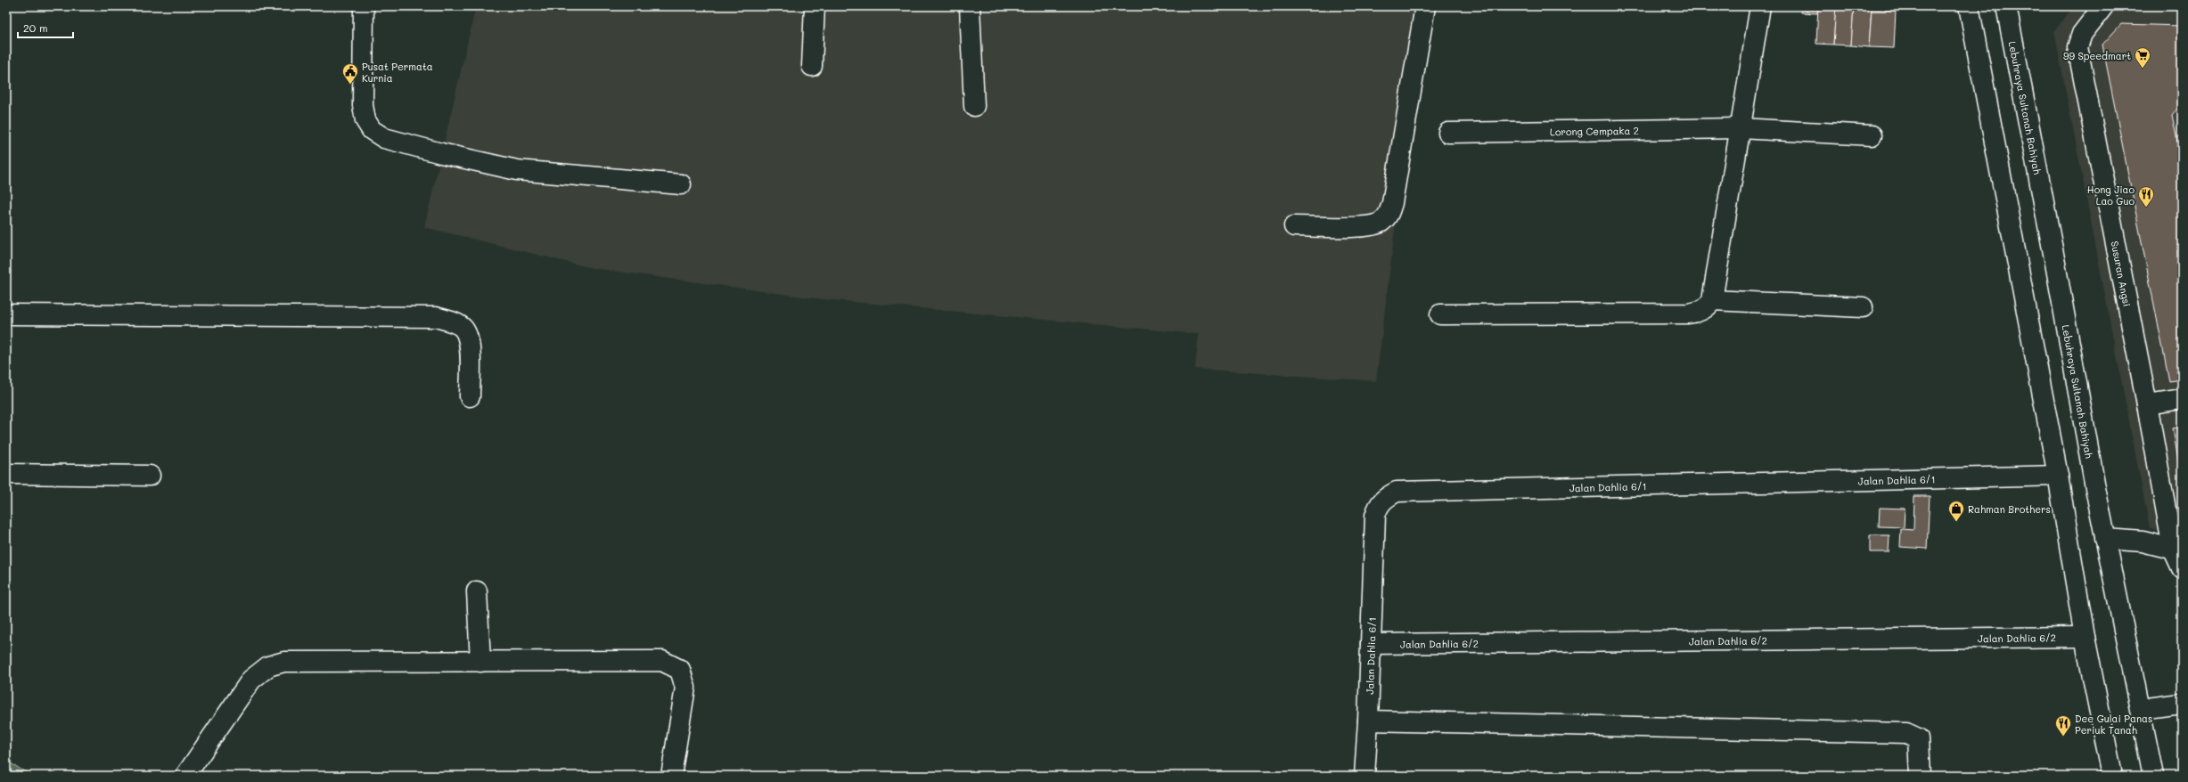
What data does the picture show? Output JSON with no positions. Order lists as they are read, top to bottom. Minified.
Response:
{"streets":{"street":["Lebuhraya Sultanah Bahiyah","Lorong Cempaka 2","Susuran Angsi","Jalan Dahlia 6/1","Jalan Dahlia 6/2"]},"crossings":[["Jalan Dahlia 6/1","Jalan Dahlia 6/2"]],"places":{"supermarket":["99 Speedmart"],"public building":["Pusat Permata Kurnia"],"restaurant":["Hong Jiao Lao Guo","Dee Gulai Panas Periuk Tanah"],"shop":["Rahman Brothers"]},"scale_bar":"20 m"}
